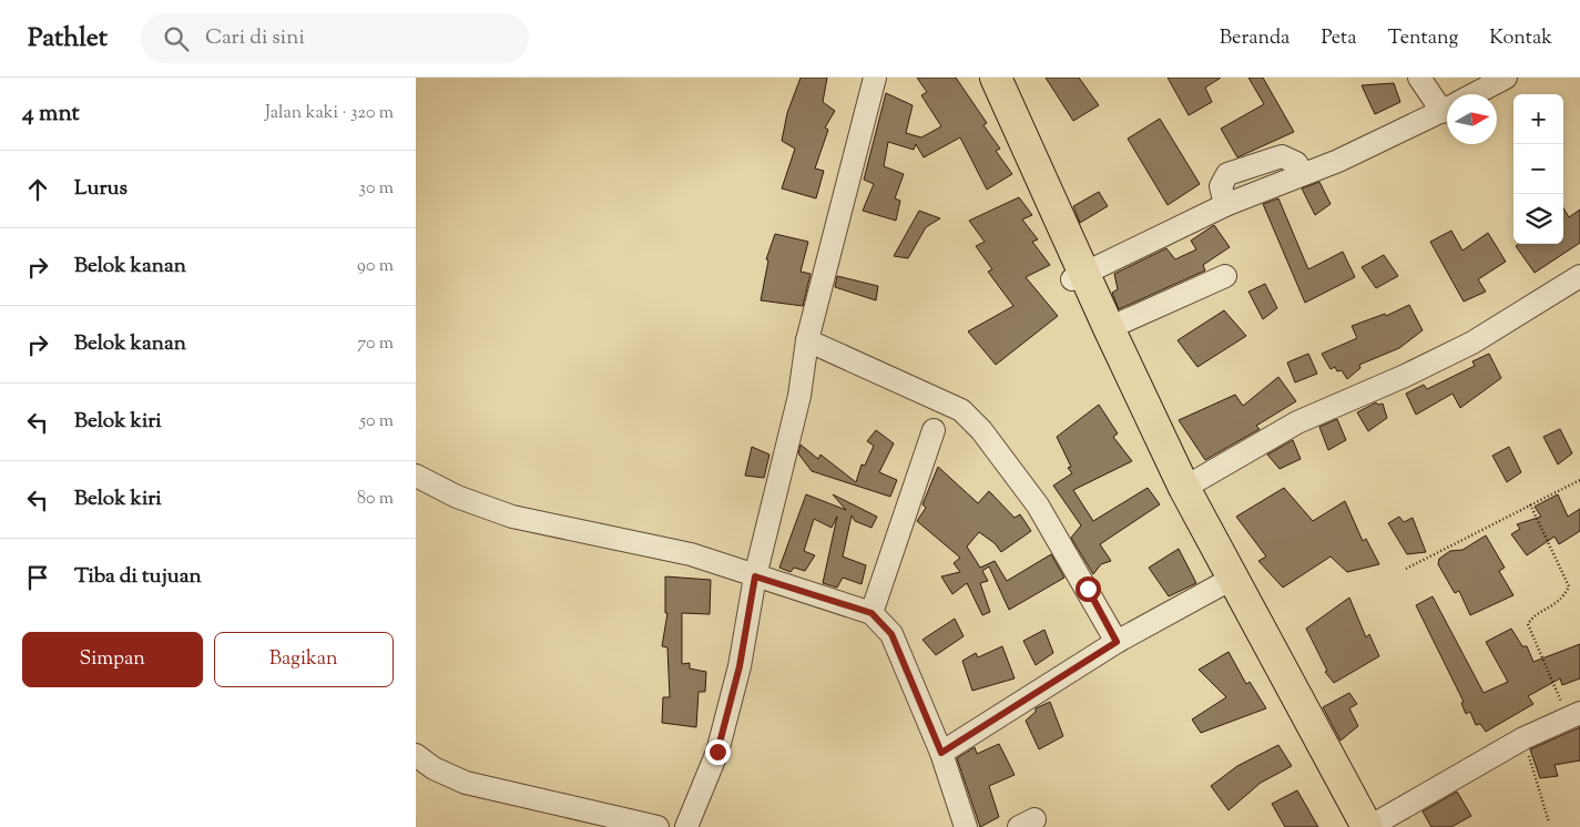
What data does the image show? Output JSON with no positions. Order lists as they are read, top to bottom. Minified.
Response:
{"north":"right","page":{"header":"Pathlet","search":"Cari di sini","nav":["Beranda","Peta","Tentang","Kontak"],"heading":["4 mnt","Jalan kaki · 320 m"],"map_buttons":["+","−"],"list":[["Lurus","30 m"],["Belok kanan","90 m"],["Belok kanan","70 m"],["Belok kiri","50 m"],["Belok kiri","80 m"],"Tiba di tujuan"],"buttons":["Simpan","Bagikan"]}}
